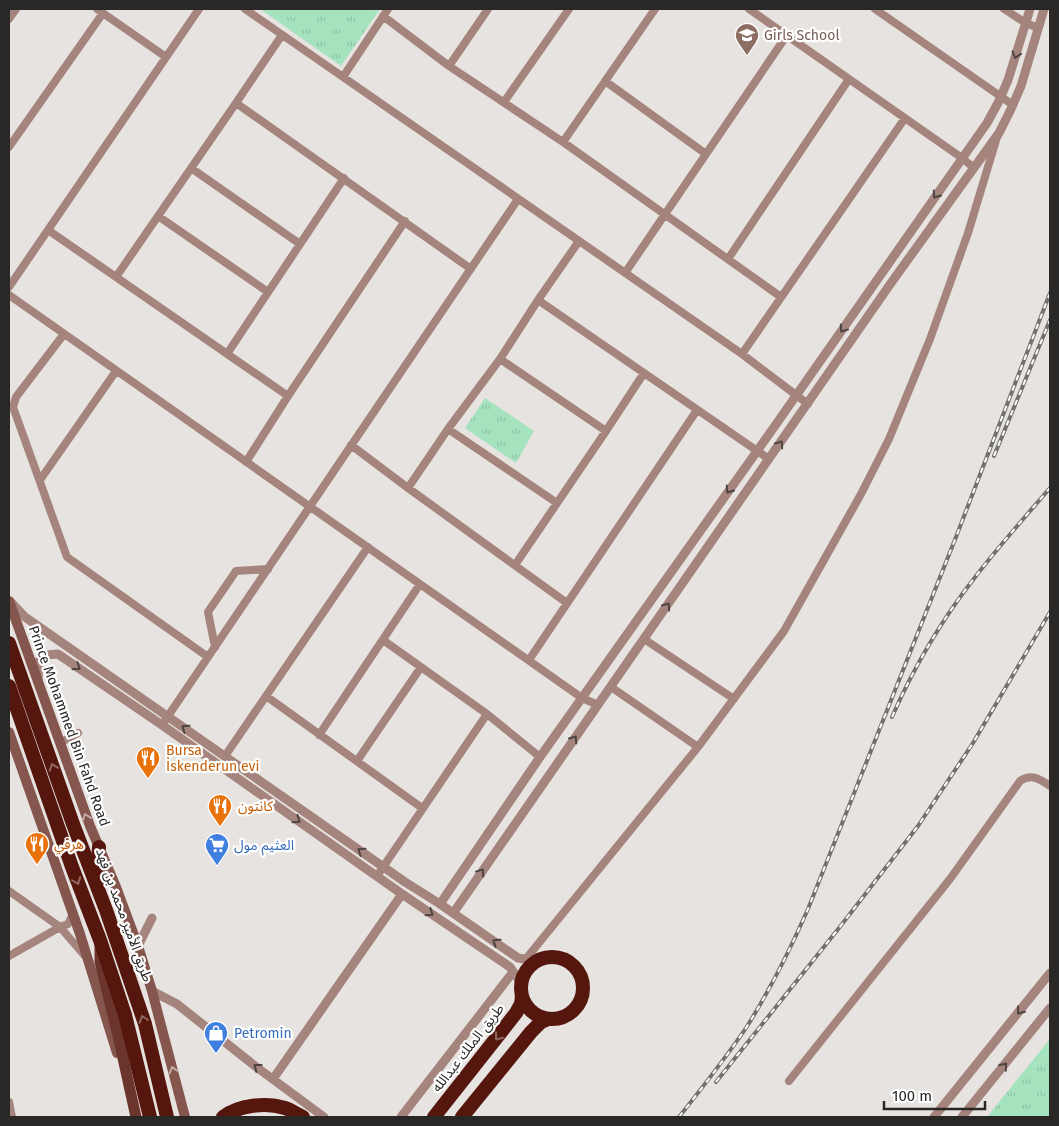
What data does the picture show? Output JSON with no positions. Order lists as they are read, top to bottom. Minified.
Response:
{"streets":{"highway":["طريق الأمير محمد بن فهد","طريق الملك عبدالله"],"main road":["Prince Mohammed Bin Fahd Road"]},"places":{"school or university":["Girls School"],"restaurant":["Bursa İskenderun evi","كانتون","هرفي"],"supermarket":["العثيم مول"],"shop":["Petromin"]},"scale_bar":"100 m"}
